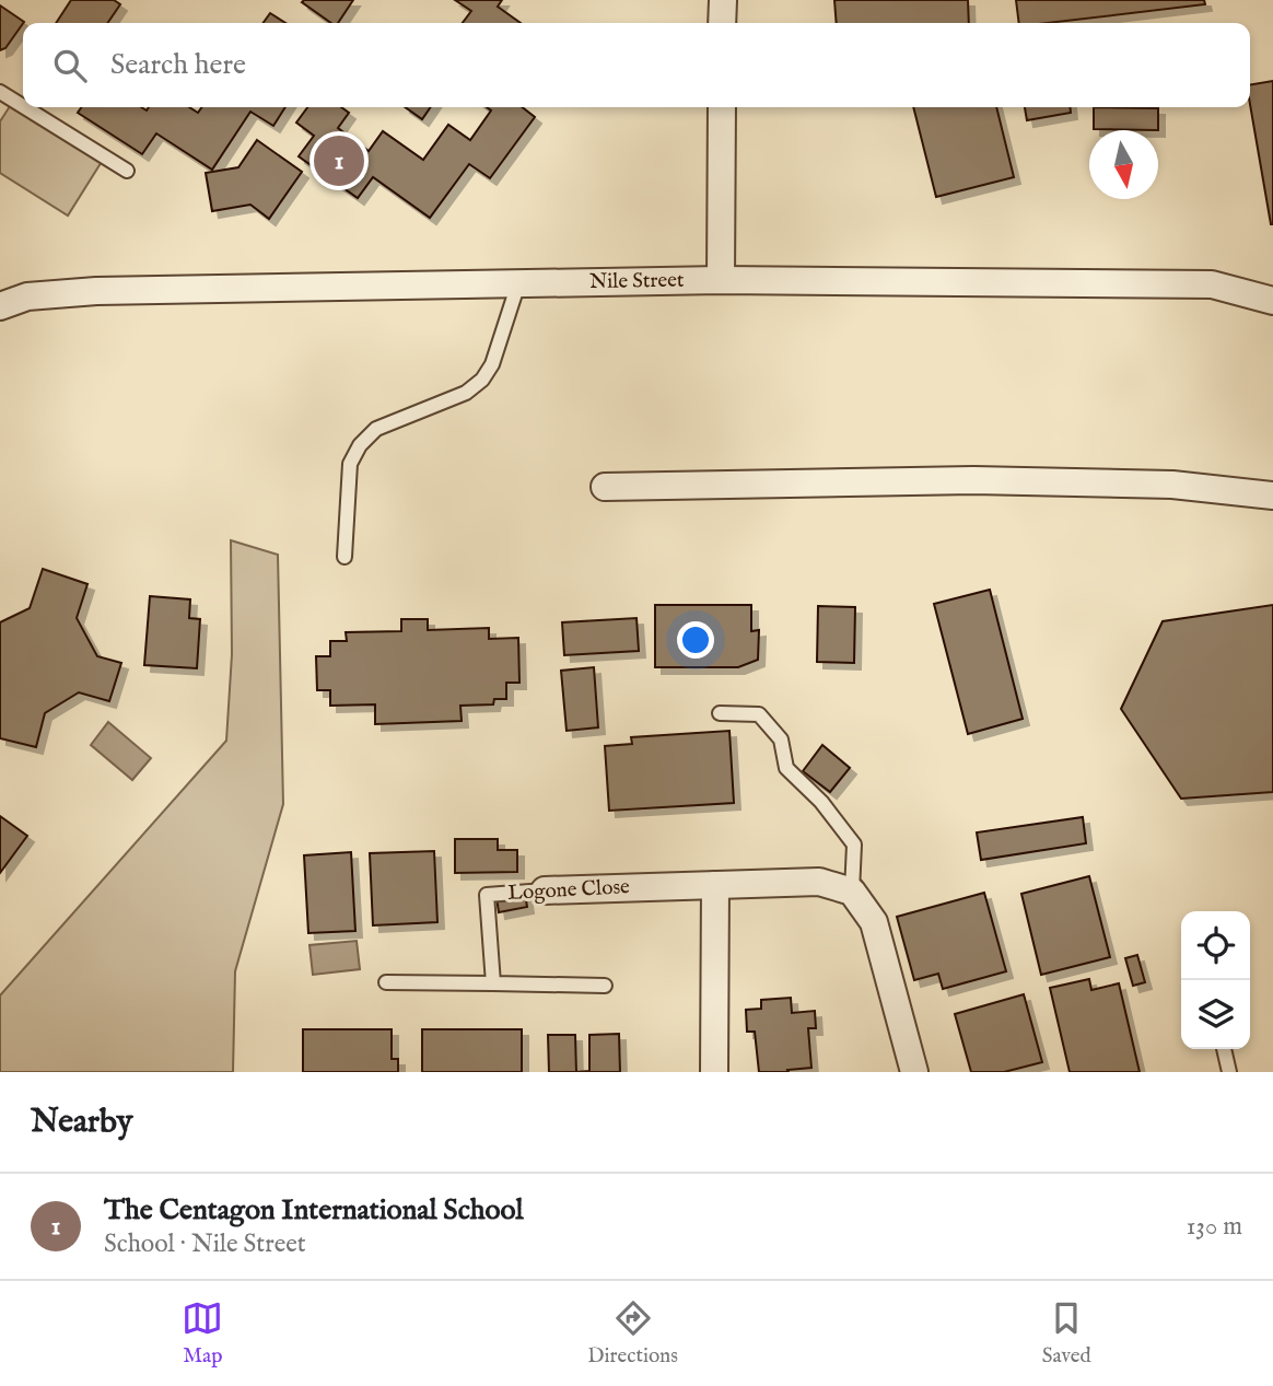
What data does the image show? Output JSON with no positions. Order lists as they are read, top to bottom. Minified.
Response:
{"streets":{"street":["Nile Street","Logone Close"]},"north":"bottom","page":{"search":"Search here","pins":"1","heading":"Nearby","list":[{"mark":"1","name":"The Centagon International School","note":"School · Nile Street","value":"130 m"}],"nav":["Map","Directions","Saved"]}}
